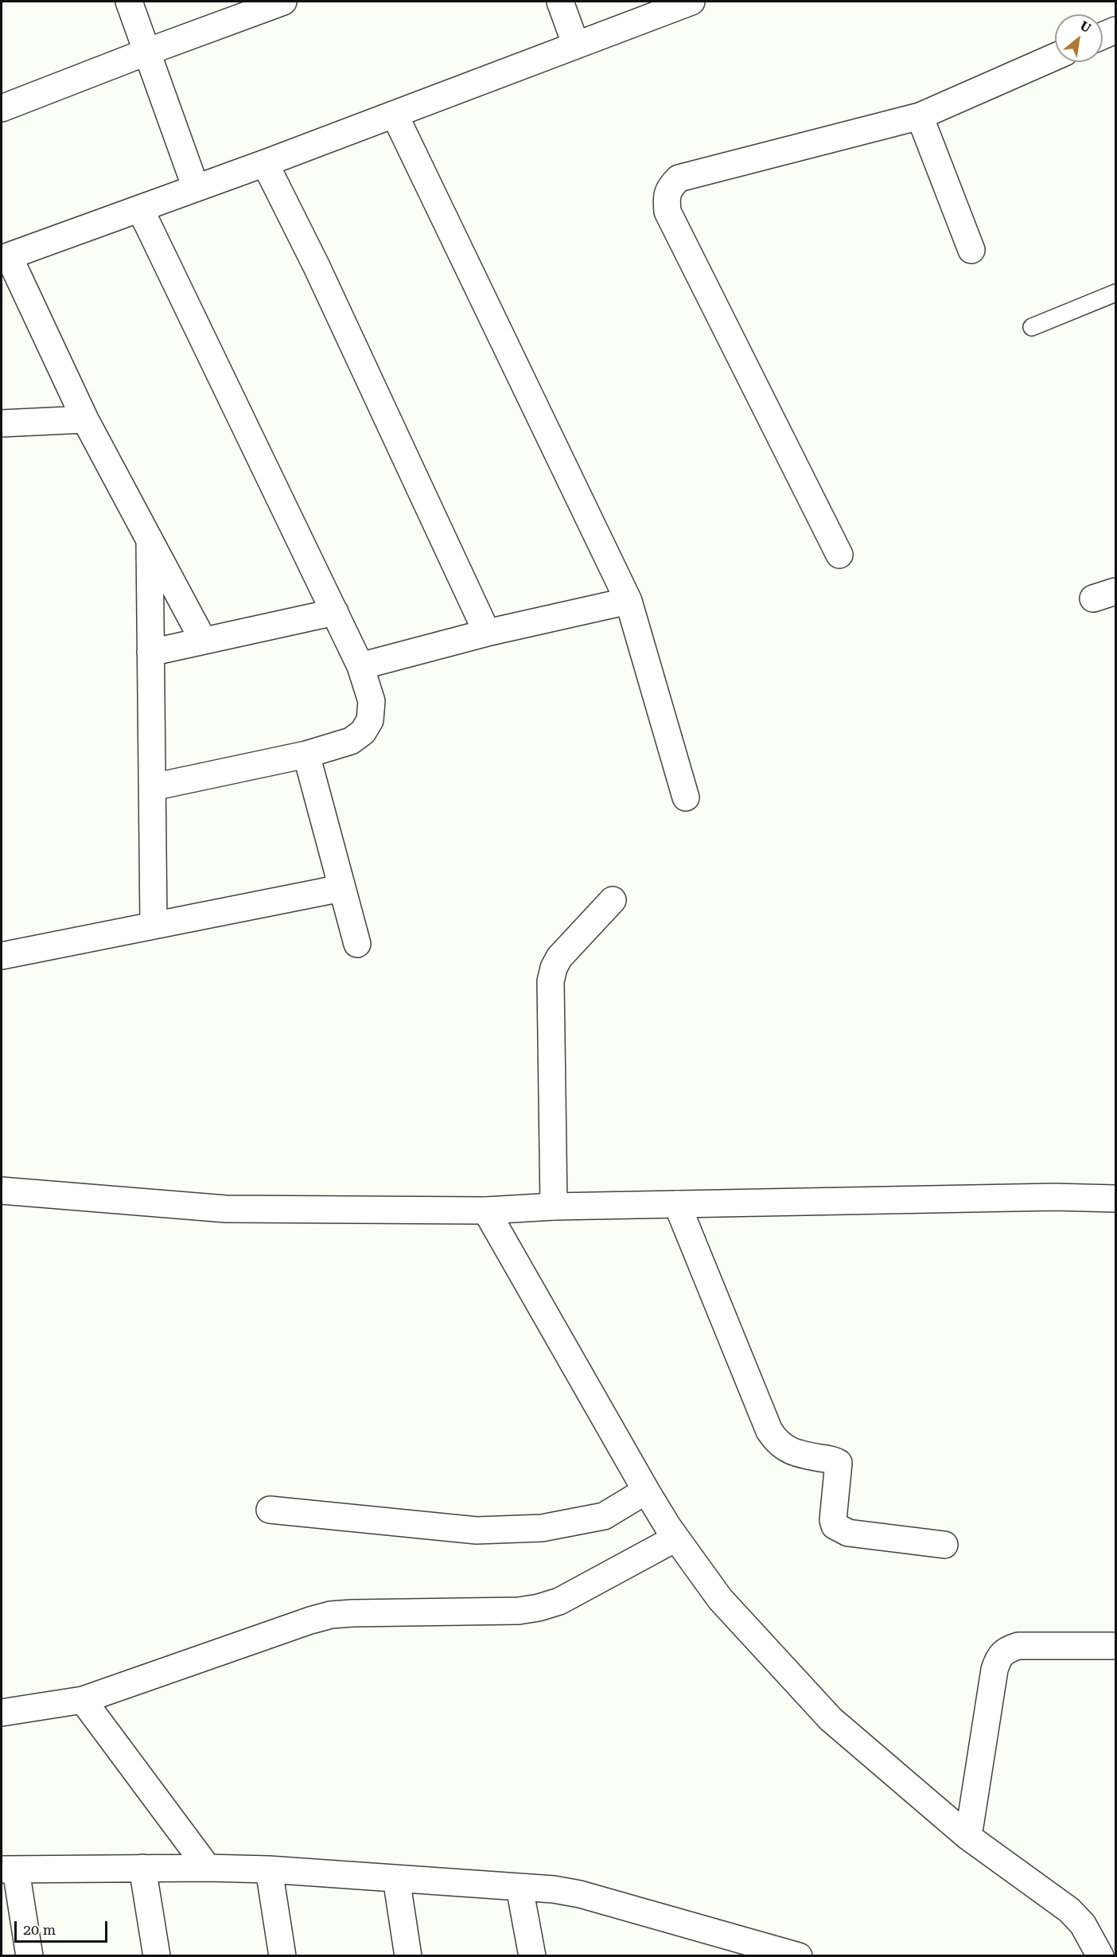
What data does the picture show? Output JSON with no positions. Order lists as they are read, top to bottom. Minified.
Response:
{"scale_bar":"20 m","north":"top right"}
